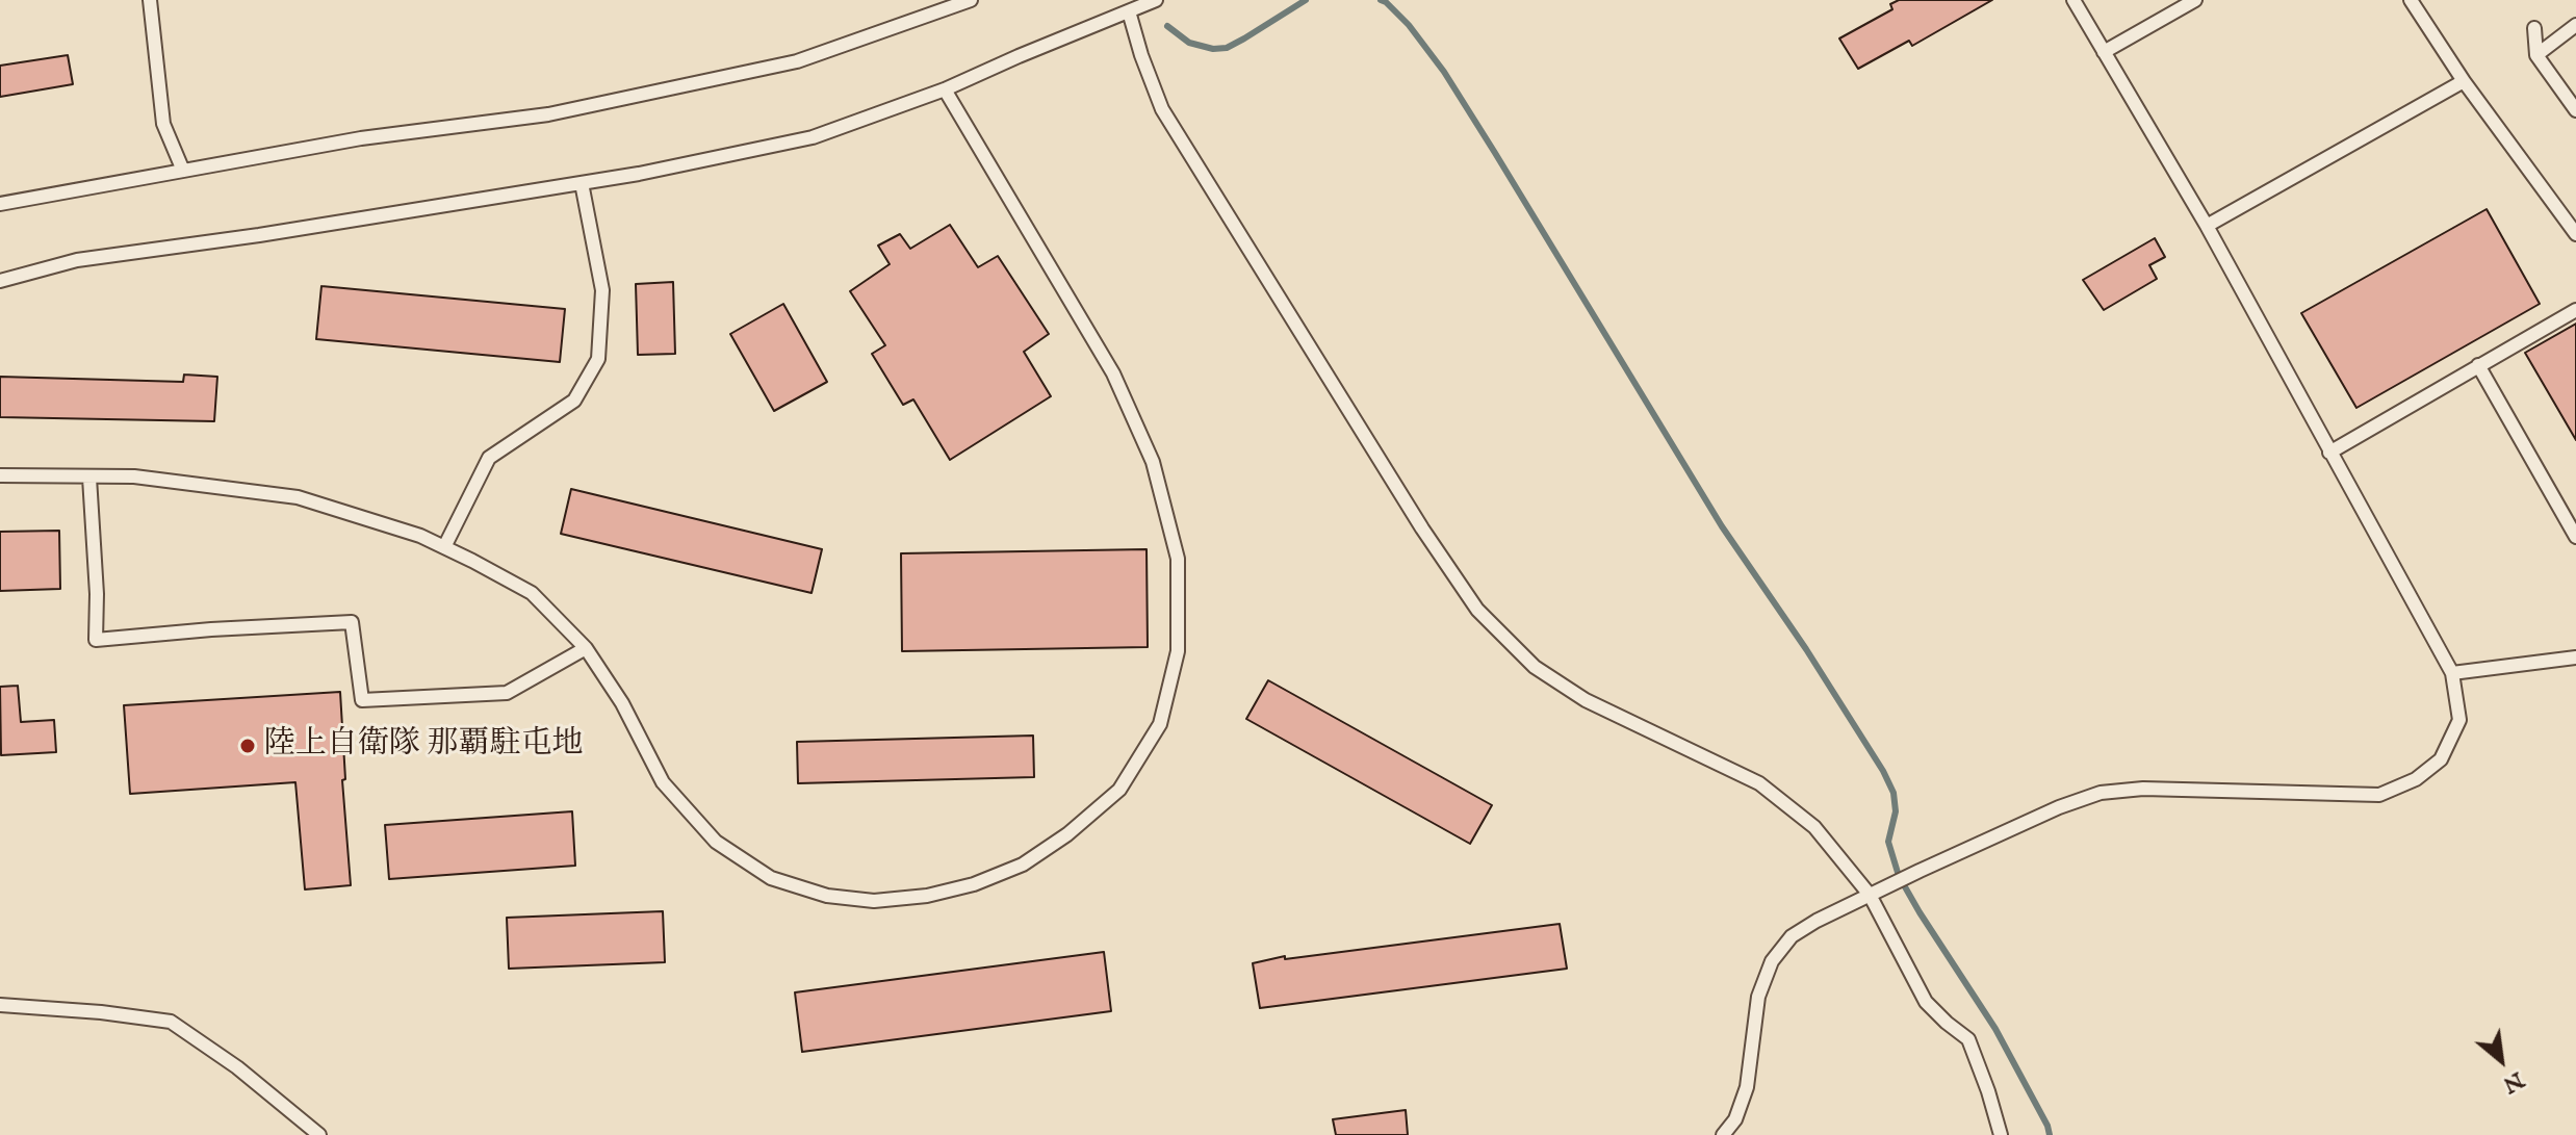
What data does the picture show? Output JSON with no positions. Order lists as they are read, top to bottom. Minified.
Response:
{"places":["陸上自衛隊 那覇駐屯地"],"north":"bottom right"}
